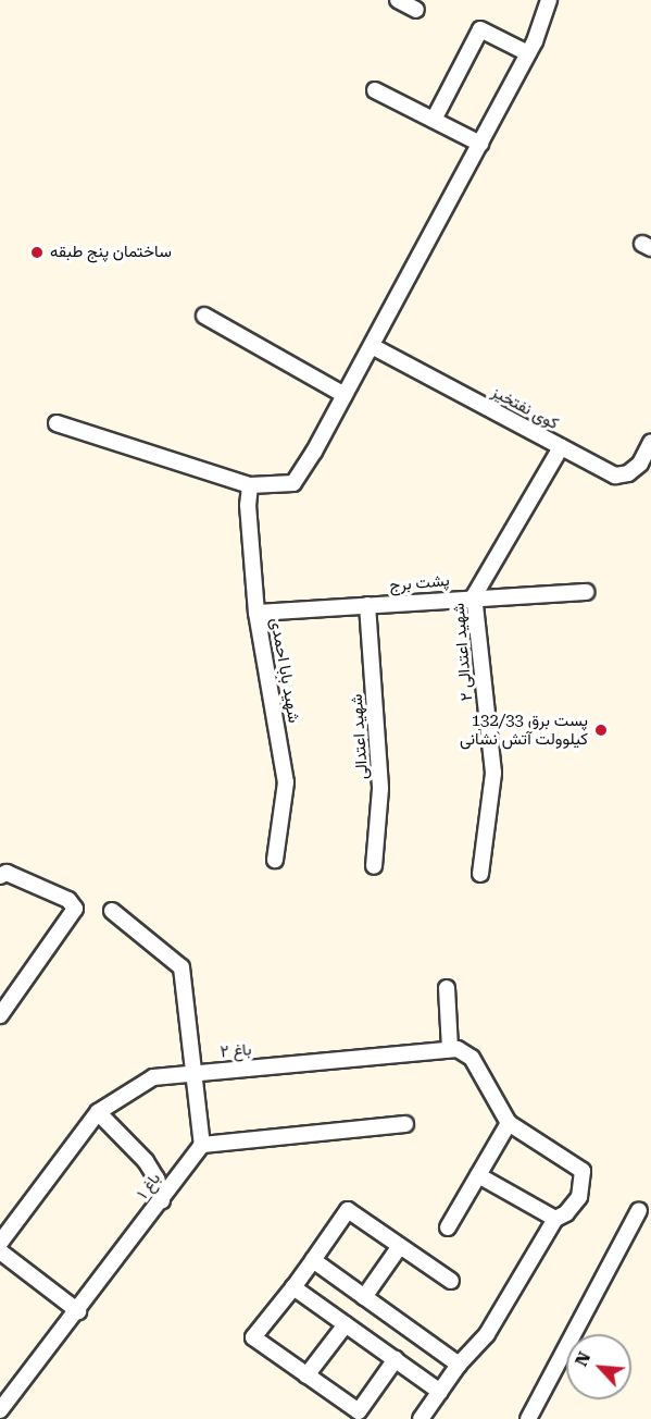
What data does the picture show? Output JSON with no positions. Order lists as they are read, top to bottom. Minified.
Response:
{"streets":{"street":["کوی نفتخیز","پشت برج","شهید اعتدالی ۲","شهید بابا احمدی","شهید اعتدالی","باغ ۲","باغ ۱"]},"crossings":[["کوی نفتخیز","شهید اعتدالی ۲"],["پشت برج","شهید اعتدالی ۲"],["پشت برج","شهید بابا احمدی"],["پشت برج","شهید اعتدالی"]],"places":["ساختمان پنج طبقه","پست برق 132/33 کیلوولت آتش نشانی"],"north":"top left"}
